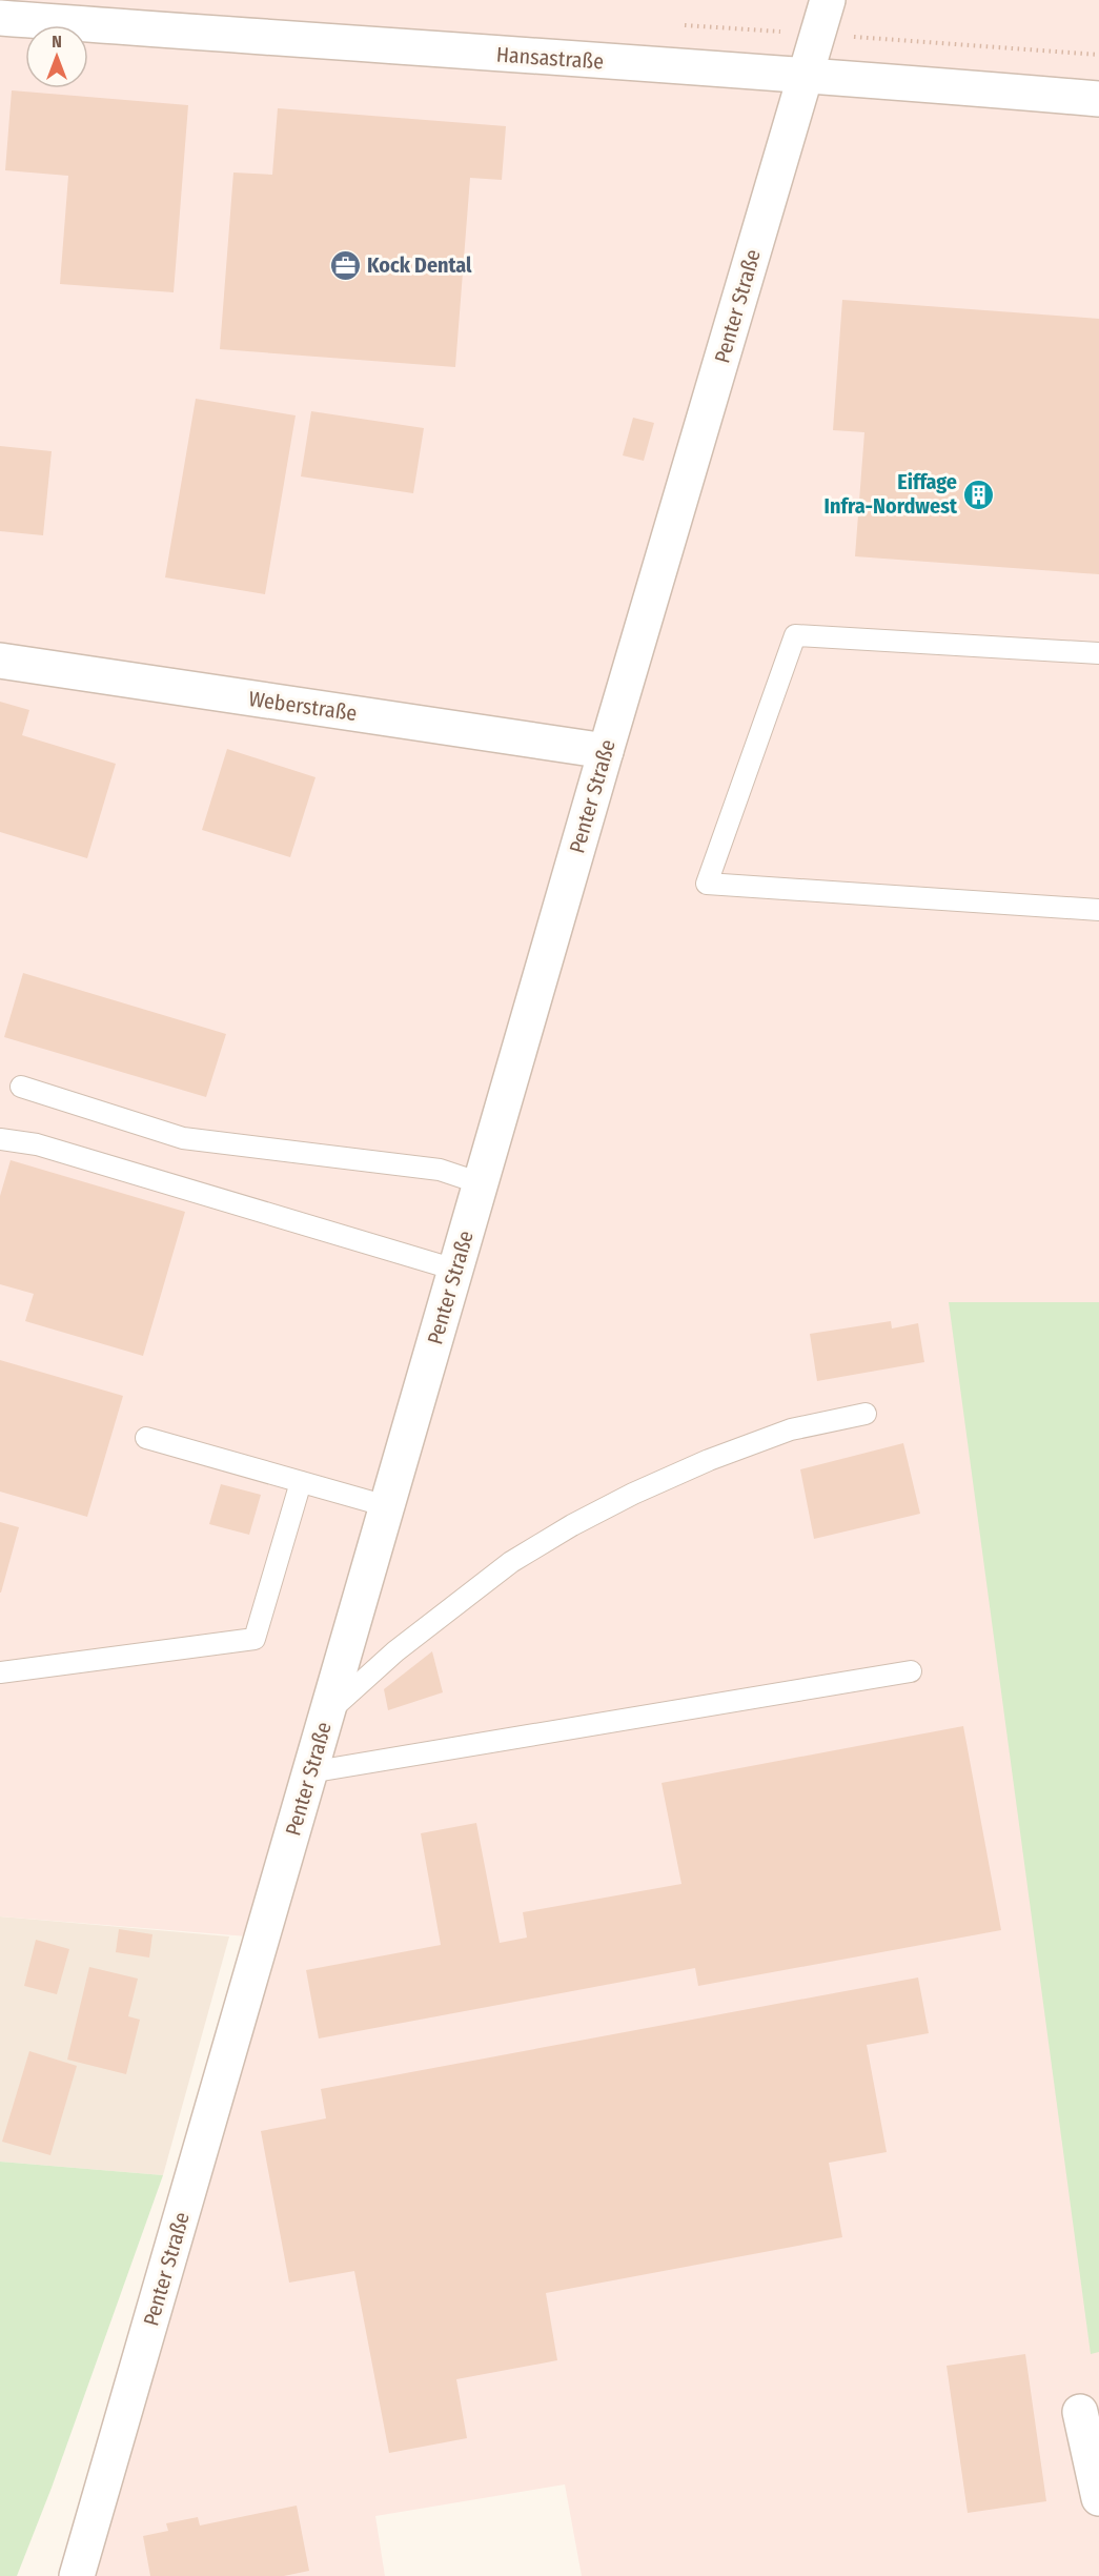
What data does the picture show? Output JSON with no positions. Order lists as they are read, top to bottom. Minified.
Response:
{"streets":{"street":["Hansastraße","Penter Straße","Weberstraße"]},"crossings":[["Hansastraße","Penter Straße"],["Penter Straße","Weberstraße"]],"places":{"office":["Kock Dental"],"building":["Eiffage Infra-Nordwest"]},"north":"top"}
